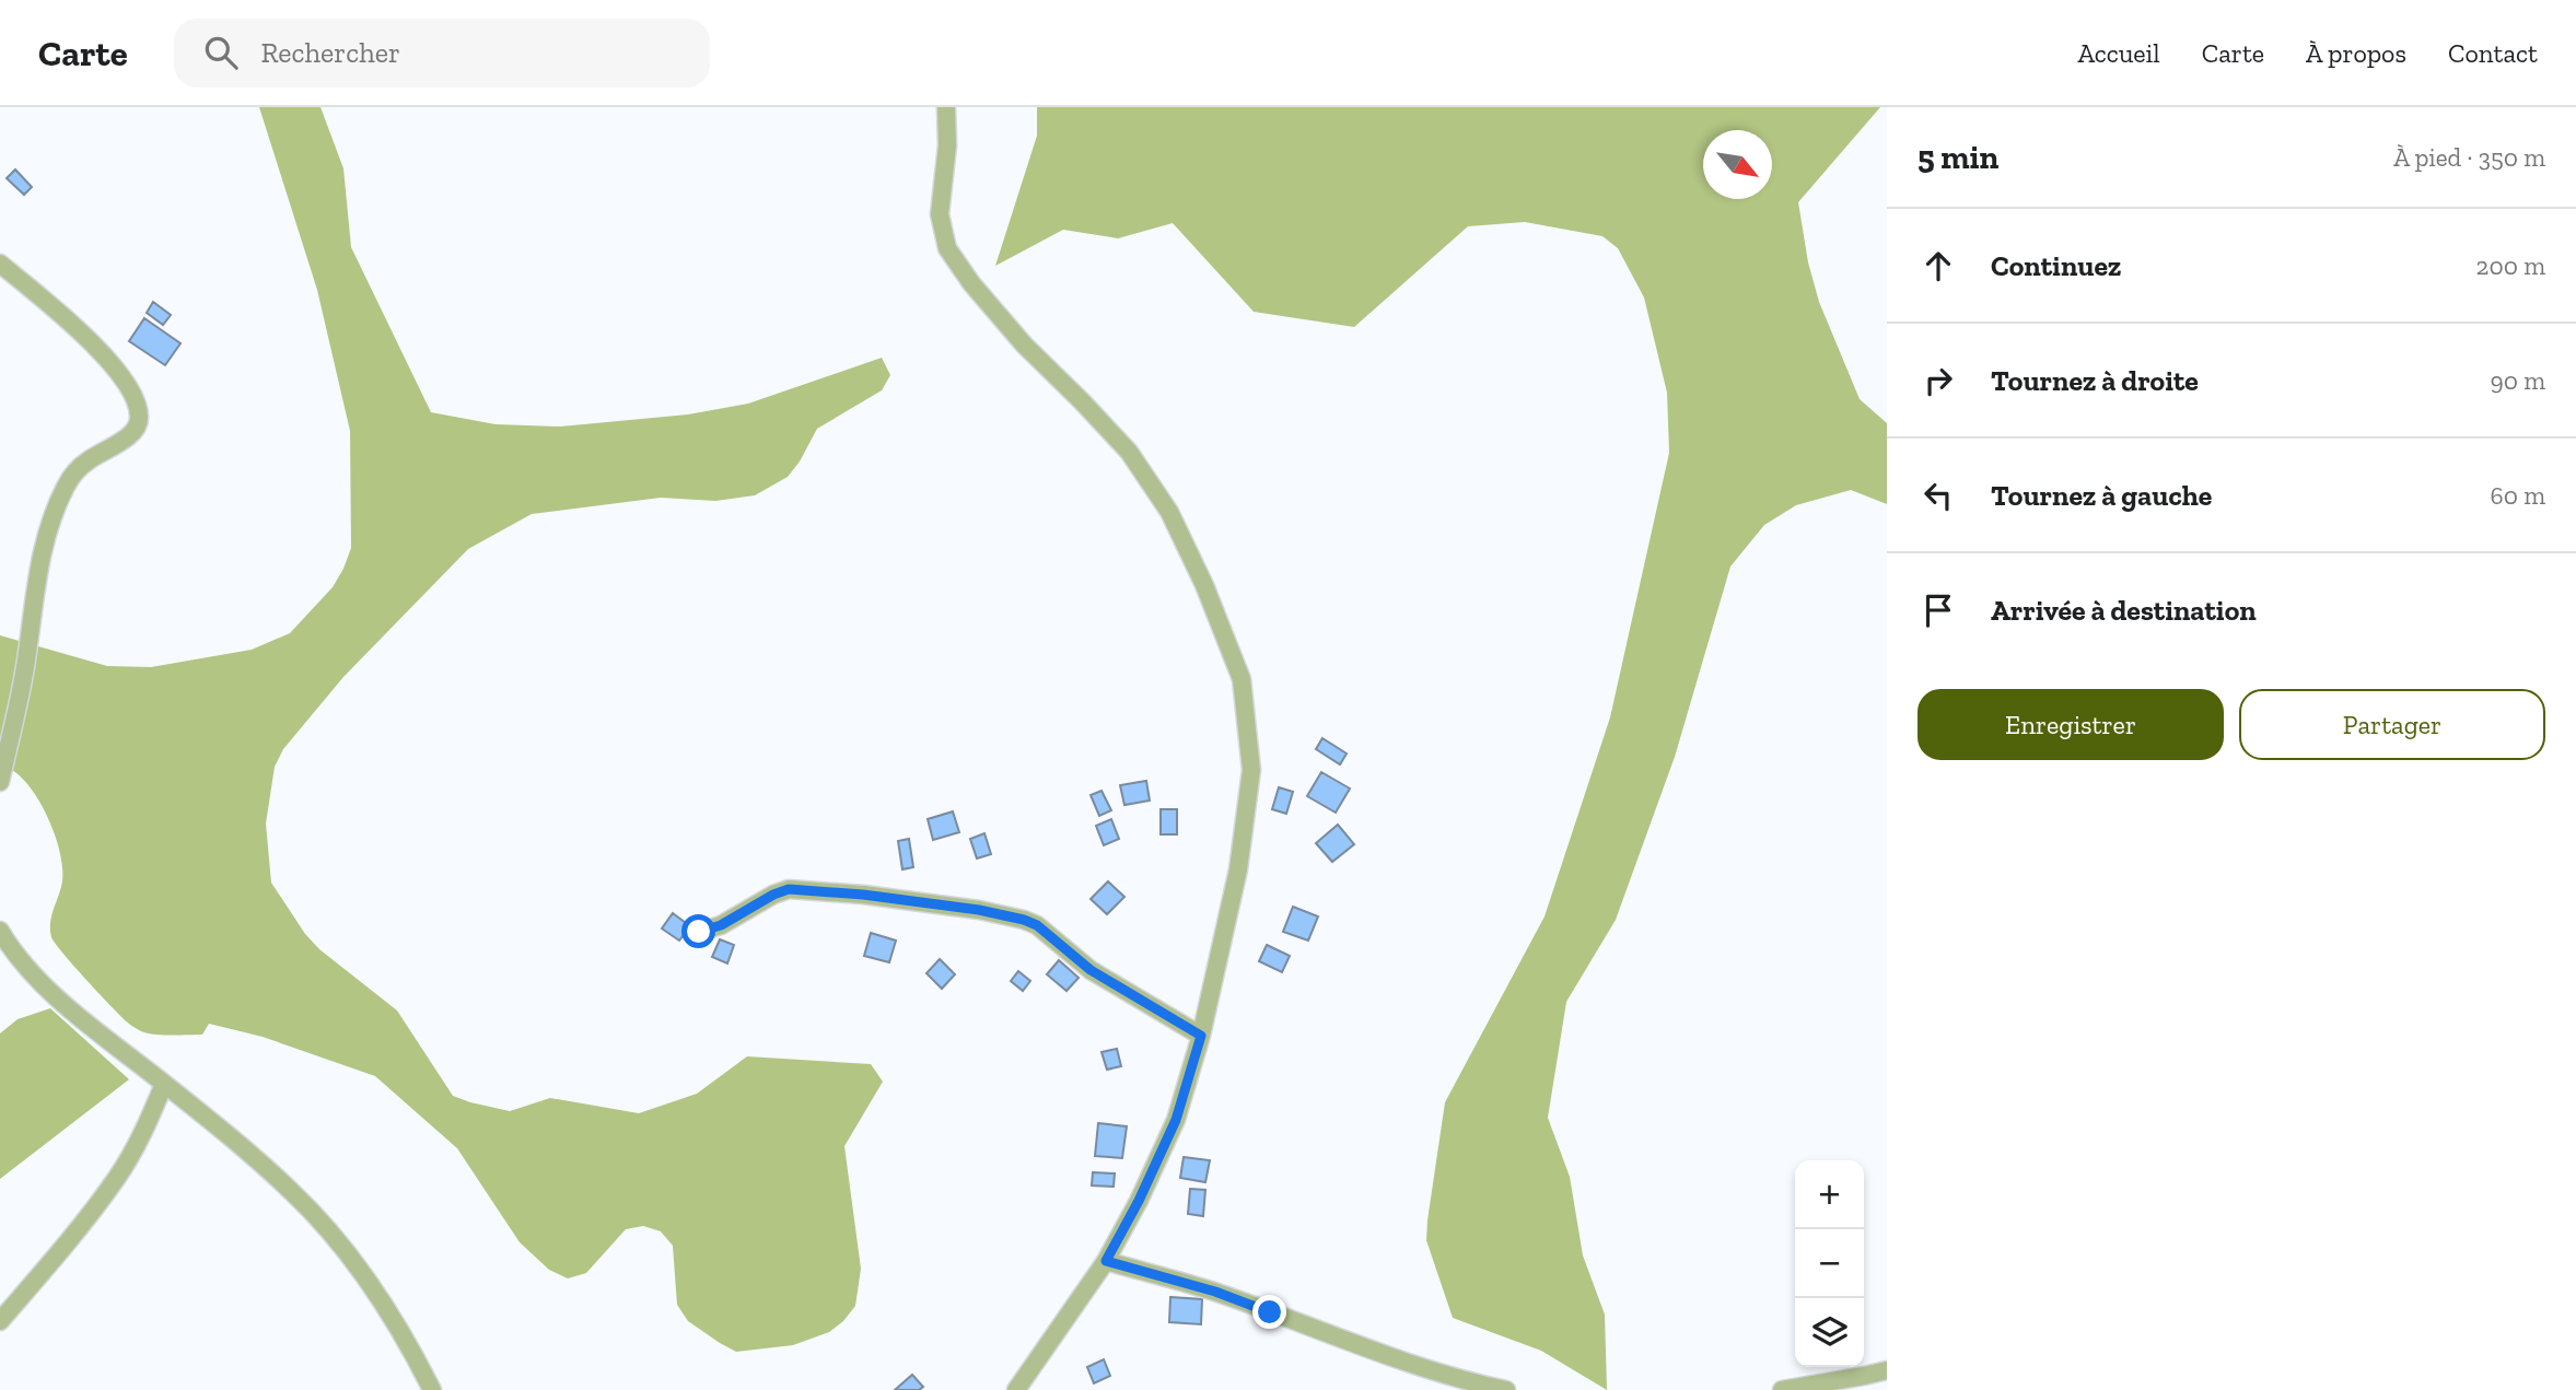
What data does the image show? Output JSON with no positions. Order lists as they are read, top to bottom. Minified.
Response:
{"north":"bottom right","page":{"header":"Carte","search":"Rechercher","nav":["Accueil","Carte","À propos","Contact"],"heading":["5 min","À pied · 350 m"],"list":[["Continuez","200 m"],["Tournez à droite","90 m"],["Tournez à gauche","60 m"],"Arrivée à destination"],"buttons":["Enregistrer","Partager"],"map_buttons":["+","−"]}}
